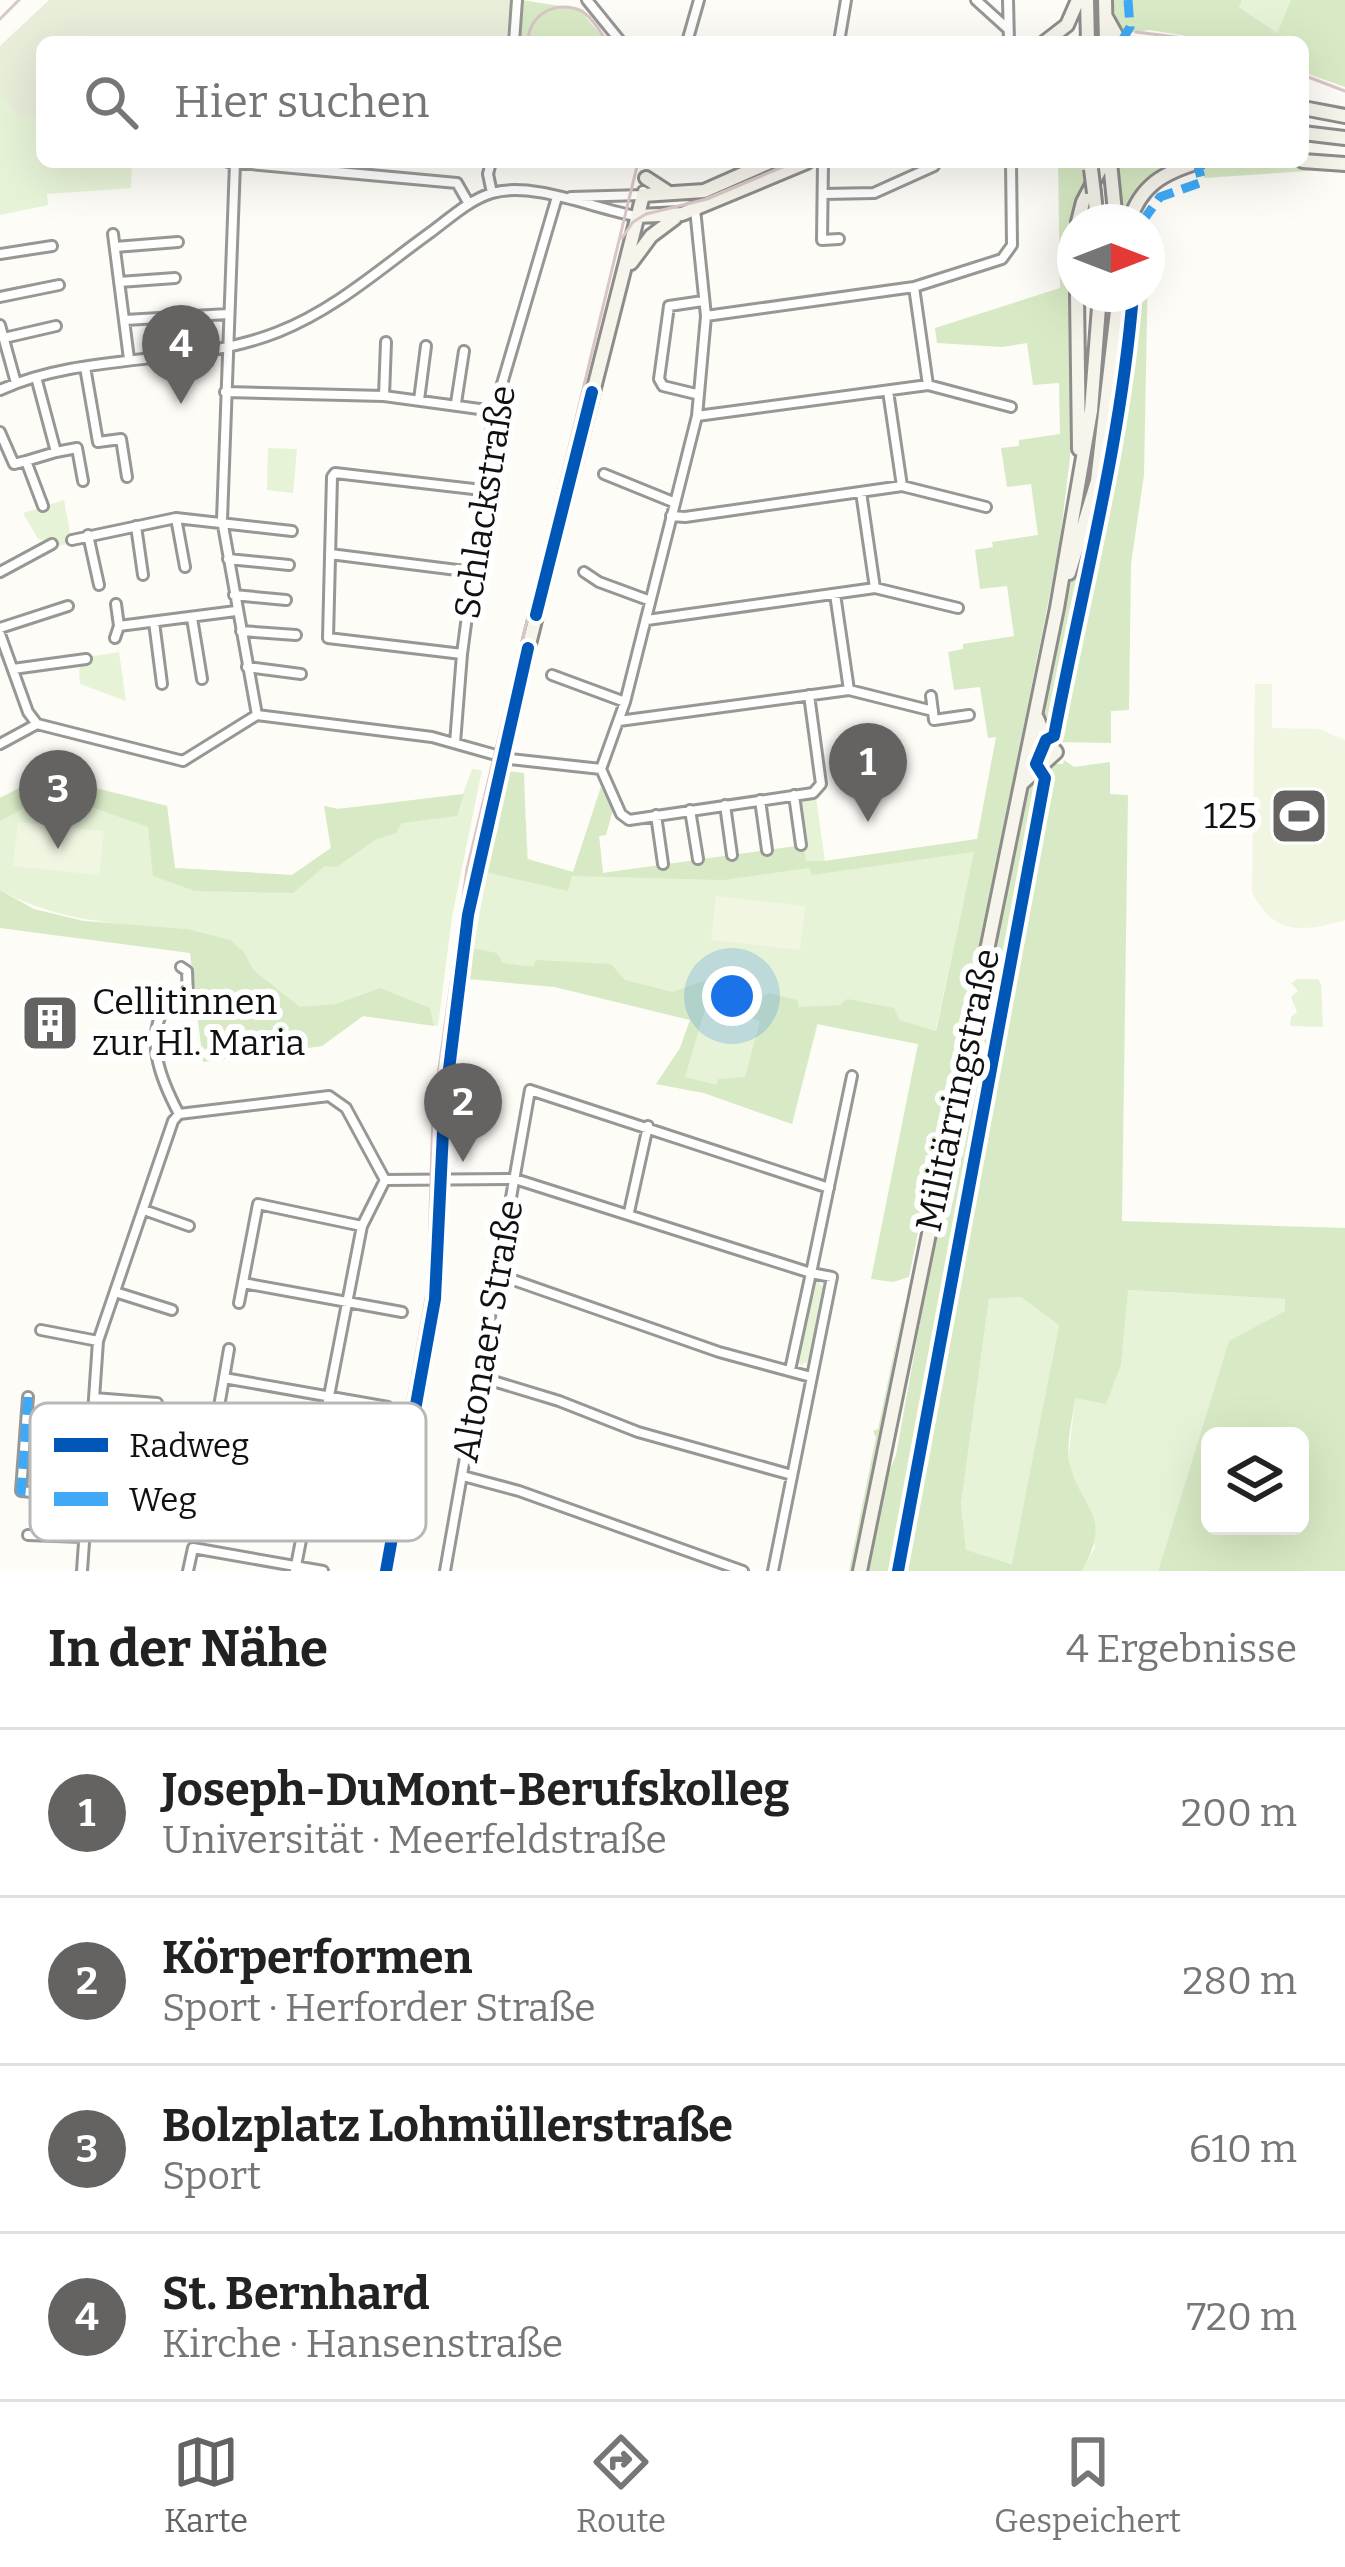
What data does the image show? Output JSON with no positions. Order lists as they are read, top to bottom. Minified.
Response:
{"streets":{"main road":["Militärringstraße"],"street":["Schlackstraße","Altonaer Straße"]},"places":{"sports":["125"],"building":["Cellitinnen zur Hl. Maria"]},"legend":["Radweg","Weg"],"north":"right","page":{"search":"Hier suchen","pins":["4","1","3","2"],"heading":["In der Nähe","4 Ergebnisse"],"list":[{"mark":"1","name":"Joseph-DuMont-Berufskolleg","note":"Universität · Meerfeldstraße","value":"200 m"},{"mark":"2","name":"Körperformen","note":"Sport · Herforder Straße","value":"280 m"},{"mark":"3","name":"Bolzplatz Lohmüllerstraße","note":"Sport","value":"610 m"},{"mark":"4","name":"St. Bernhard","note":"Kirche · Hansenstraße","value":"720 m"}],"nav":["Karte","Route","Gespeichert"]}}
